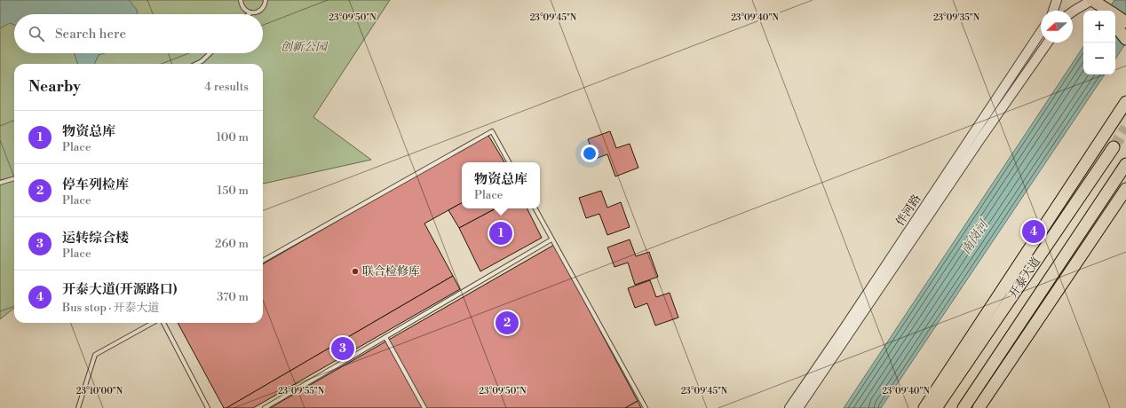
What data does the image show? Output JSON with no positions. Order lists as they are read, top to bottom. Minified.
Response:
{"streets":{"main road":["开泰大道"],"street":["伴河路"]},"water":["南岗河"],"parks":["创新公园"],"places":["联合检修库"],"north":"left","page":{"map_buttons":["+","−"],"search":"Search here","heading":["Nearby","4 results"],"list":[{"mark":"1","name":"物资总库","note":"Place","value":"100 m"},{"mark":"2","name":"停车列检库","note":"Place","value":"150 m"},{"mark":"3","name":"运转综合楼","note":"Place","value":"260 m"},{"mark":"4","name":"开泰大道(开源路口)","note":"Bus stop · 开泰大道","value":"370 m"}],"popup":["物资总库","Place"],"pins":["4","1","2","3"]},"coordinates":["23°09'50\"N","23°09'45\"N","23°09'40\"N","23°09'35\"N","23°10'00\"N","23°09'55\"N"]}
